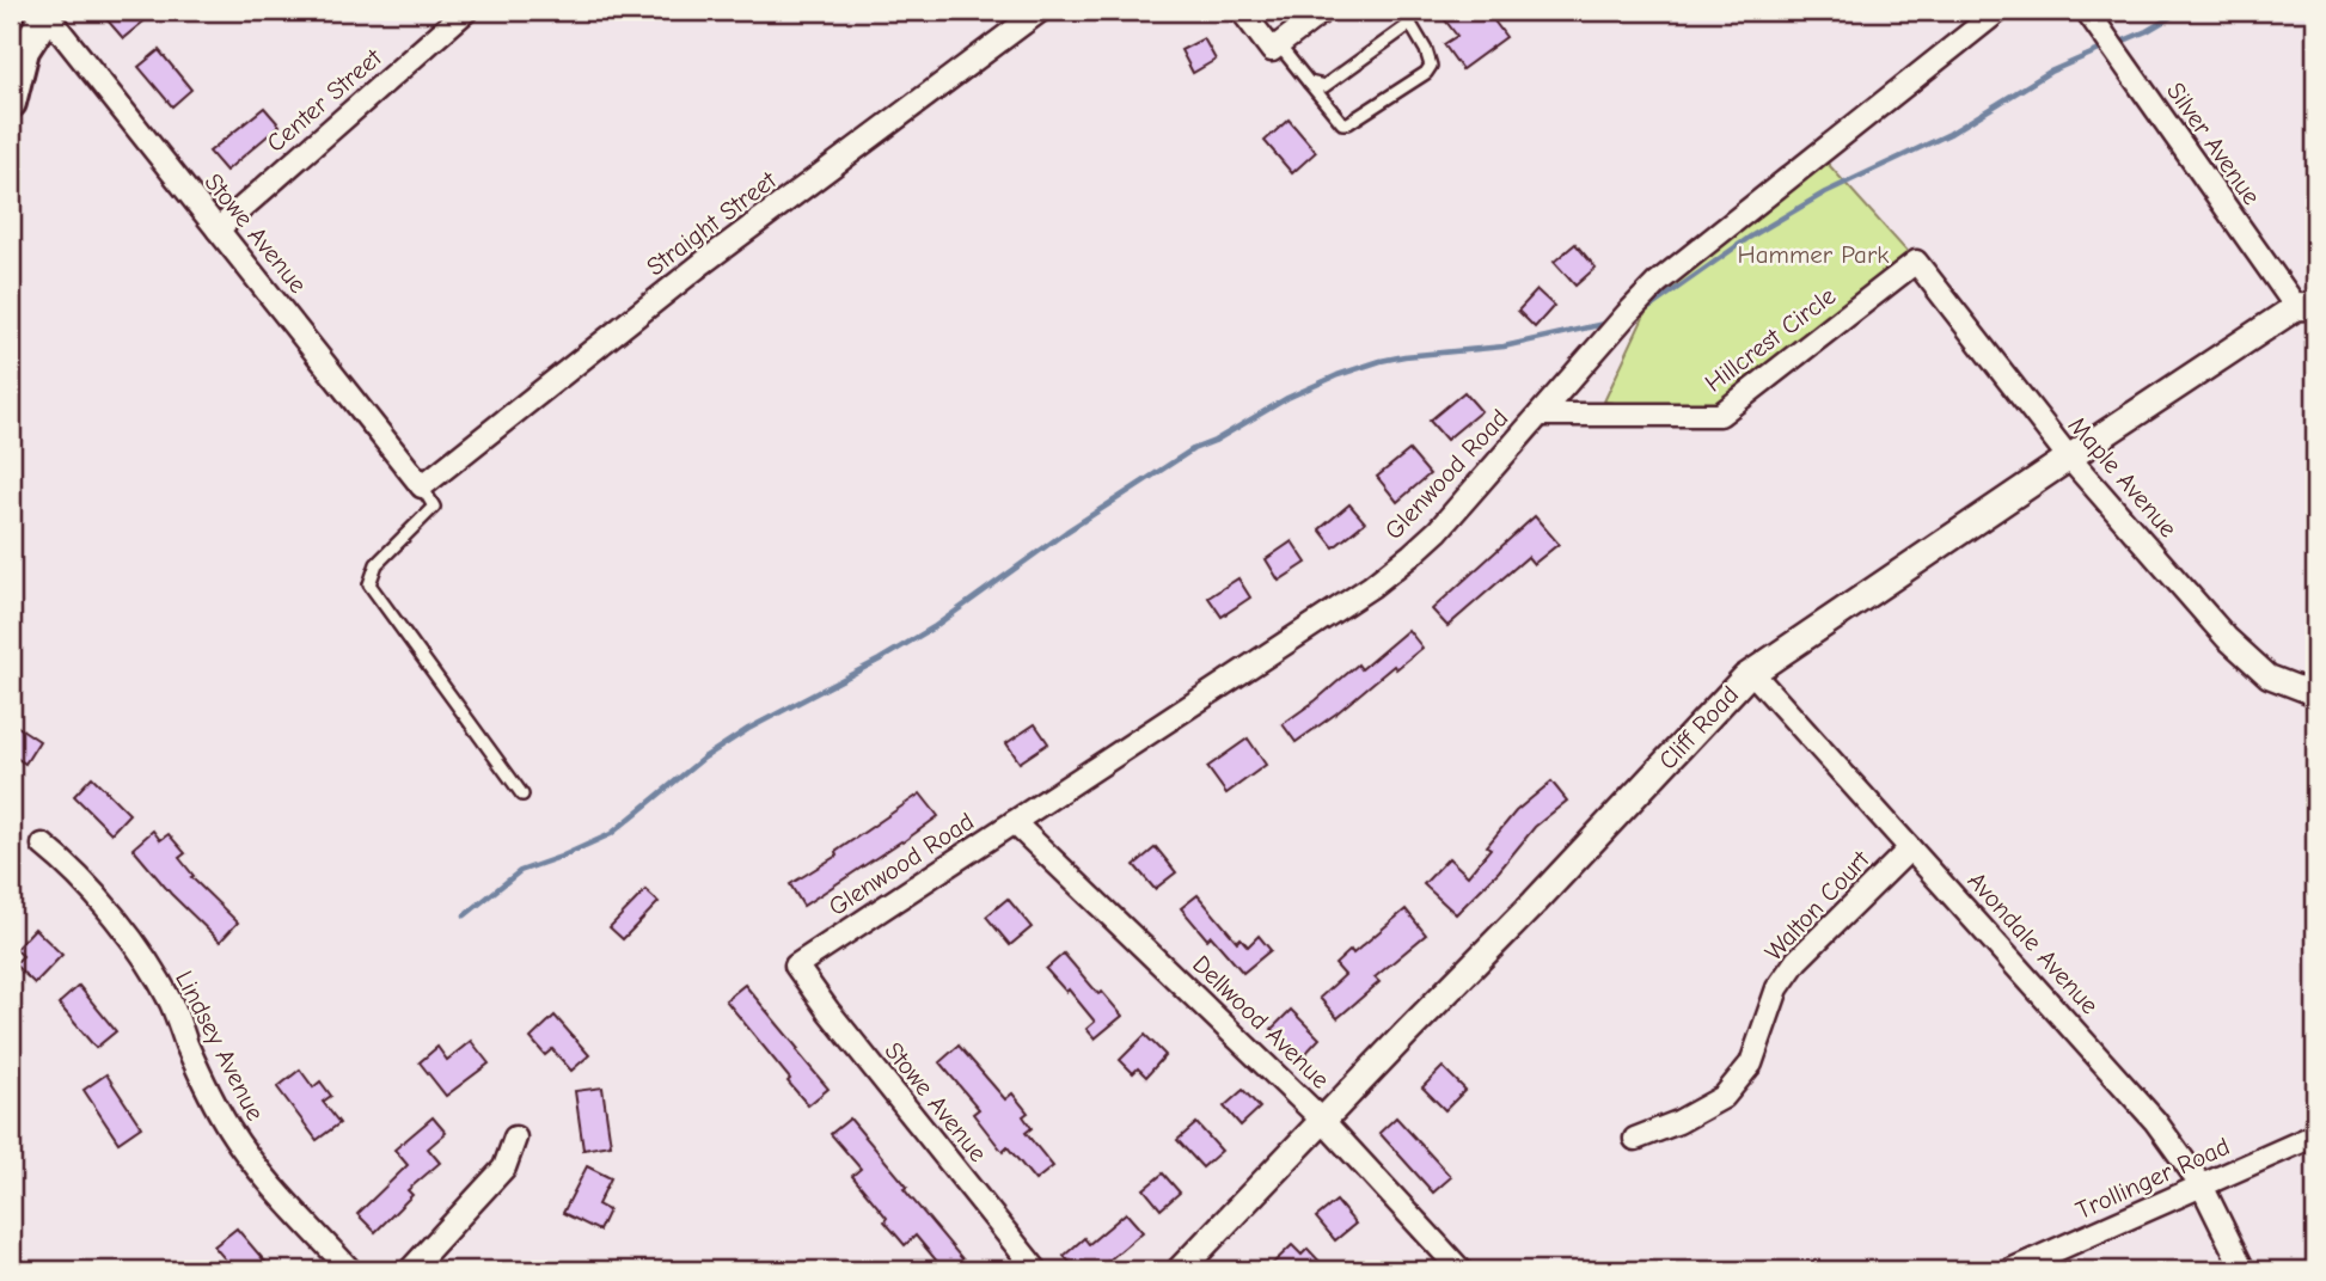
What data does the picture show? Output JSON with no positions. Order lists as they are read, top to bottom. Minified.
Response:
{"streets":{"street":["Center Street","Silver Avenue","Straight Street","Stowe Avenue","Hillcrest Circle","Glenwood Road","Maple Avenue","Cliff Road","Walton Court","Avondale Avenue","Dellwood Avenue","Lindsey Avenue","Trollinger Road"]},"crossings":[["Center Street","Stowe Avenue"],["Silver Avenue","Cliff Road"],["Straight Street","Stowe Avenue"],["Stowe Avenue","Glenwood Road"],["Hillcrest Circle","Glenwood Road"],["Hillcrest Circle","Maple Avenue"],["Glenwood Road","Dellwood Avenue"],["Maple Avenue","Cliff Road"],["Cliff Road","Avondale Avenue"],["Cliff Road","Dellwood Avenue"],["Walton Court","Avondale Avenue"],["Avondale Avenue","Trollinger Road"]],"parks":["Hammer Park"]}
